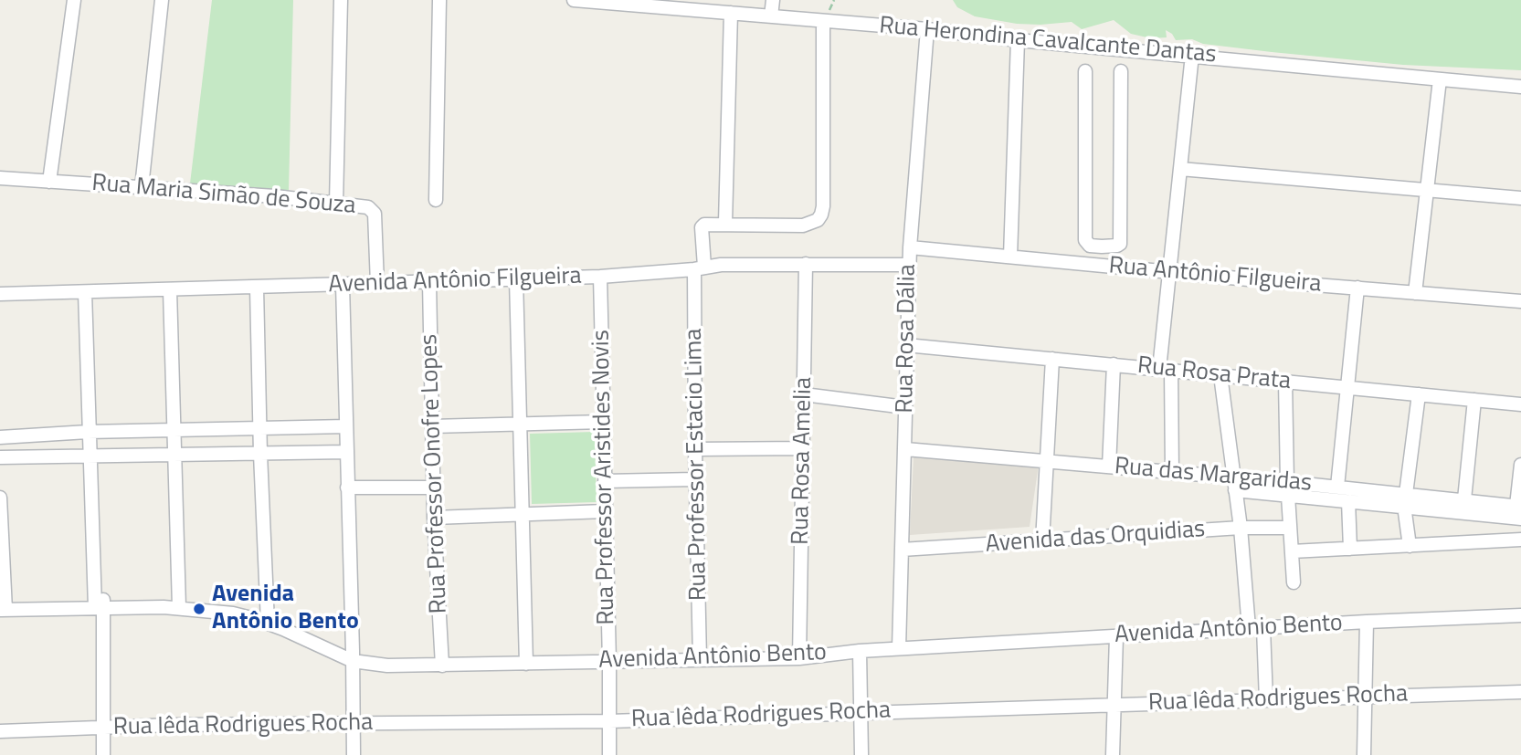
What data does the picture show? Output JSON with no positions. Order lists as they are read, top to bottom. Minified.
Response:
{"streets":{"street":["Rua Herondina Cavalcante Dantas","Rua Maria Simão de Souza","Rua Antônio Filgueira","Avenida Antônio Filgueira","Rua Rosa Dália","Rua Rosa Prata","Rua Rosa Amelia","Rua Professor Estacio Lima","Rua Professor Onofre Lopes","Rua das Margaridas","Rua Professor Aristides Novis","Avenida das Orquidias","Avenida Antônio Bento","Rua Iêda Rodrigues Rocha"]},"crossings":[["Rua Herondina Cavalcante Dantas","Rua Rosa Dália"],["Rua Maria Simão de Souza","Avenida Antônio Filgueira"],["Rua Antônio Filgueira","Rua Rosa Dália"],["Avenida Antônio Filgueira","Rua Rosa Dália"],["Avenida Antônio Filgueira","Rua Rosa Amelia"],["Avenida Antônio Filgueira","Rua Professor Estacio Lima"],["Avenida Antônio Filgueira","Rua Professor Onofre Lopes"],["Avenida Antônio Filgueira","Rua Professor Aristides Novis"],["Rua Rosa Dália","Rua Rosa Prata"],["Rua Rosa Dália","Rua das Margaridas"],["Rua Rosa Dália","Avenida das Orquidias"],["Rua Rosa Dália","Avenida Antônio Bento"],["Rua Rosa Amelia","Avenida Antônio Bento"],["Rua Professor Estacio Lima","Avenida Antônio Bento"],["Rua Professor Onofre Lopes","Avenida Antônio Bento"],["Rua Professor Aristides Novis","Avenida Antônio Bento"],["Rua Professor Aristides Novis","Rua Iêda Rodrigues Rocha"]],"places":["Avenida Antônio Bento"]}
